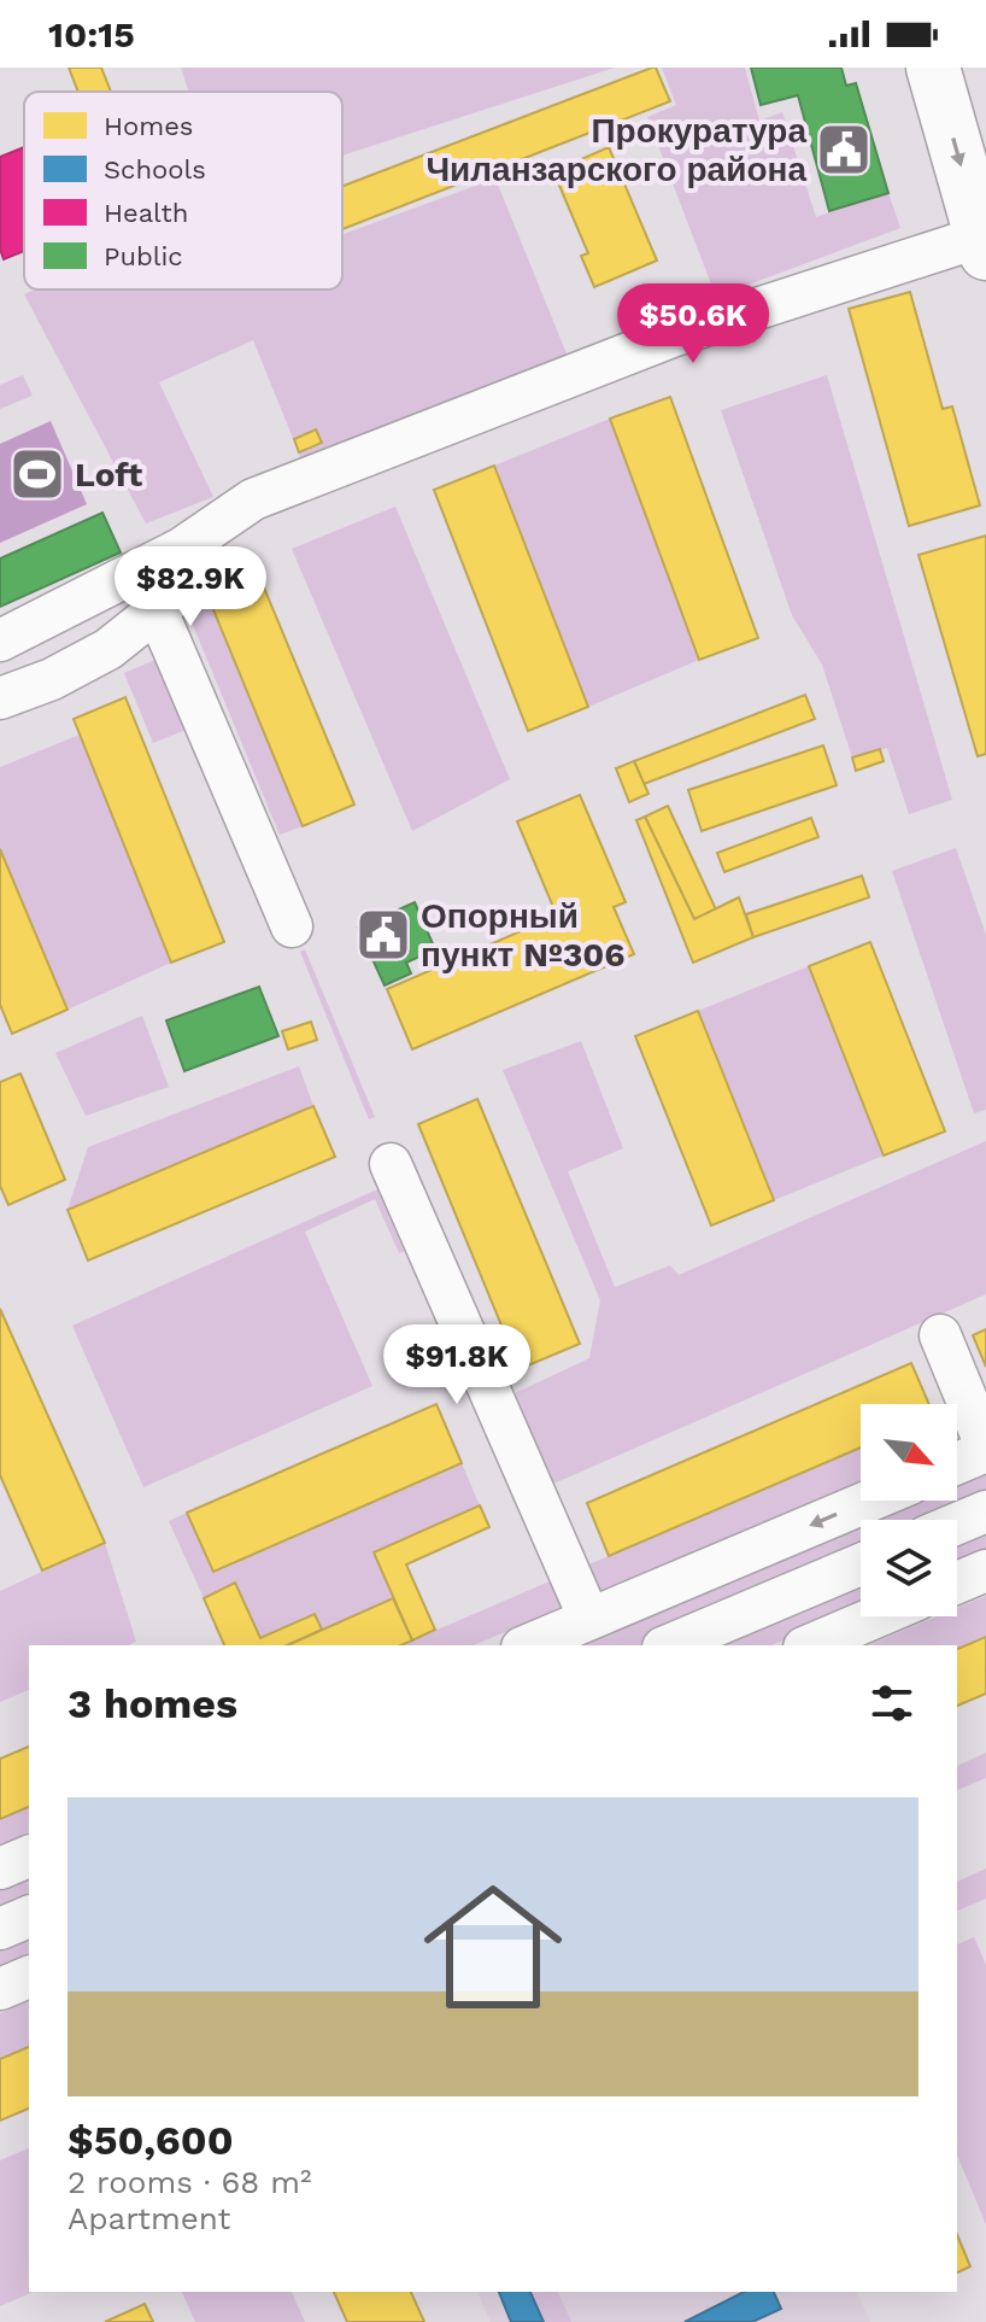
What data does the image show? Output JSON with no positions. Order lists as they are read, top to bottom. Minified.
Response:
{"places":{"public building":["Прокуратура Чиланзарского района","Опорный пункт №306"],"sports":["Loft"]},"legend":["Homes","Schools","Health","Public"],"north":"bottom right","page":{"status":"10:15","price":["$50.6K","$82.9K","$91.8K"],"heading":"3 homes","list":[{"name":"$50,600","note":"2 rooms · 68 m² · Apartment"}]}}
